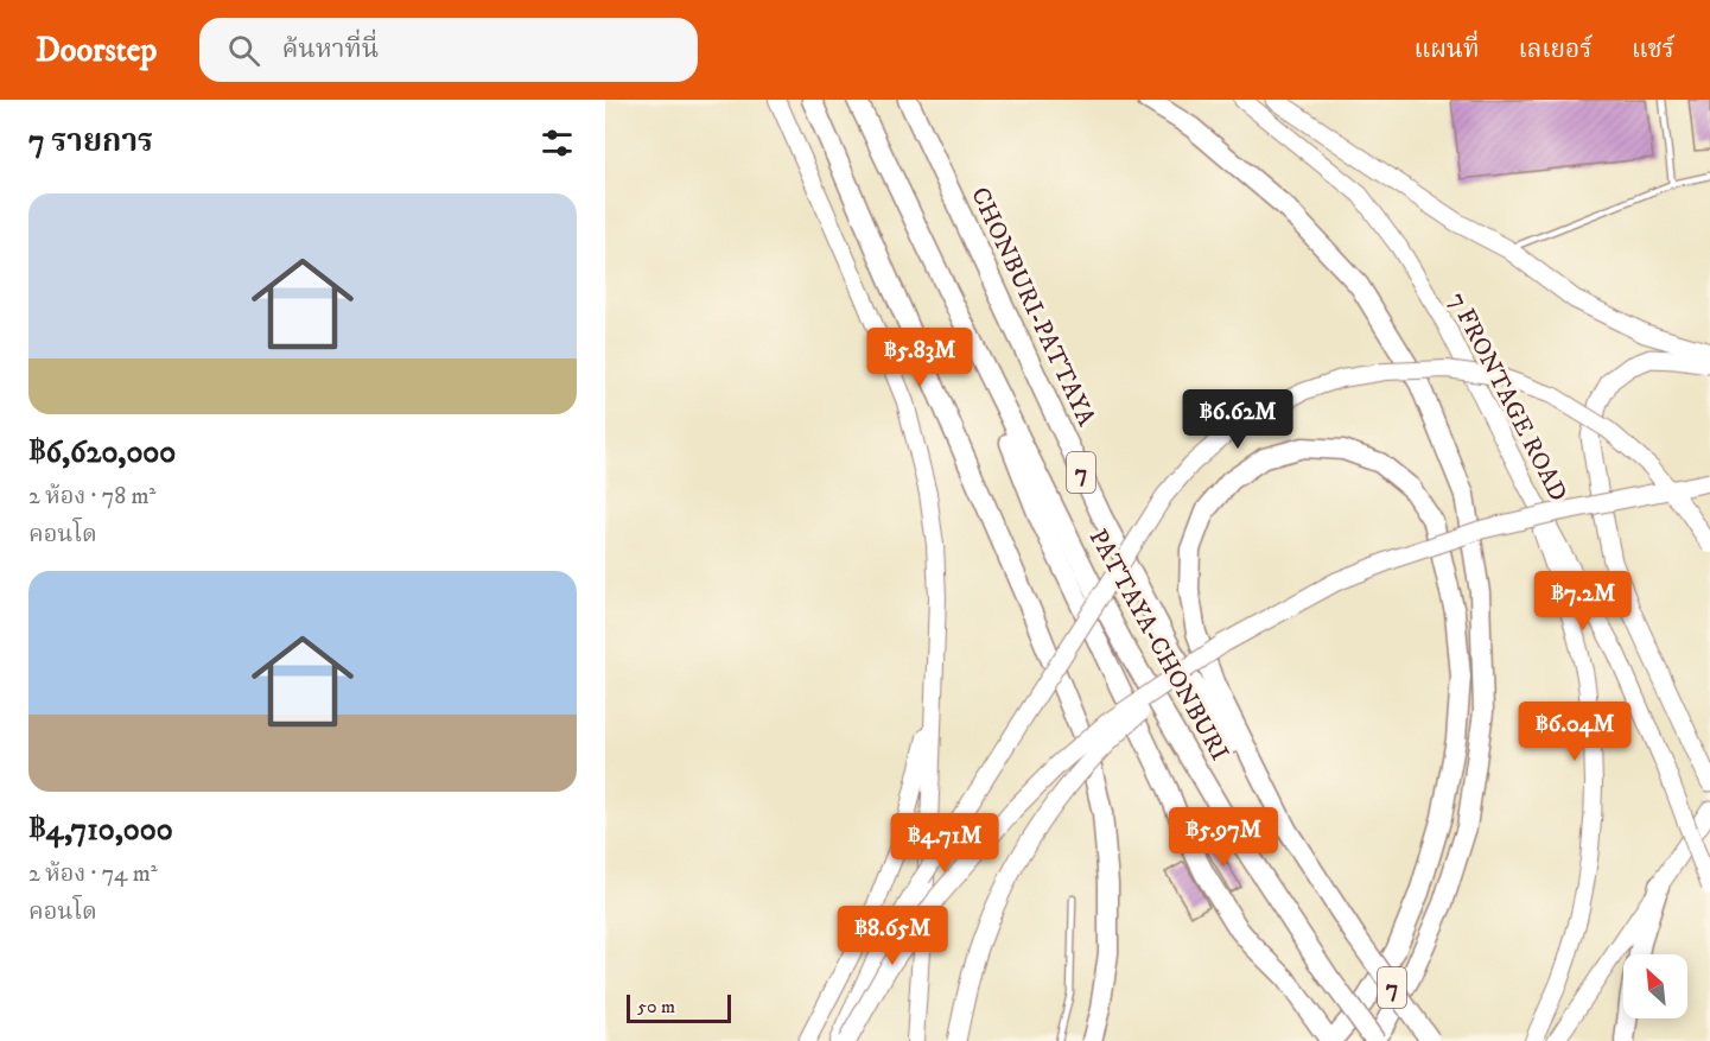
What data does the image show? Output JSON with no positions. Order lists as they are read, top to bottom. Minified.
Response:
{"streets":{"highway":["CHONBURI-PATTAYA","7","PATTAYA-CHONBURI"],"main road":["7 FRONTAGE ROAD"]},"scale_bar":"50 m","north":"top left","page":{"header":"Doorstep","search":"ค้นหาที่นี่","nav":["แผนที่","เลเยอร์","แชร์"],"heading":"7 รายการ","list":[{"name":"฿6,620,000","note":"2 ห้อง · 78 m² · คอนโด"},{"name":"฿4,710,000","note":"2 ห้อง · 74 m² · คอนโด"}],"price":["฿5.83M","฿6.62M","฿7.2M","฿6.04M","฿5.97M","฿4.71M","฿8.65M"],"scale":"50 m"}}
